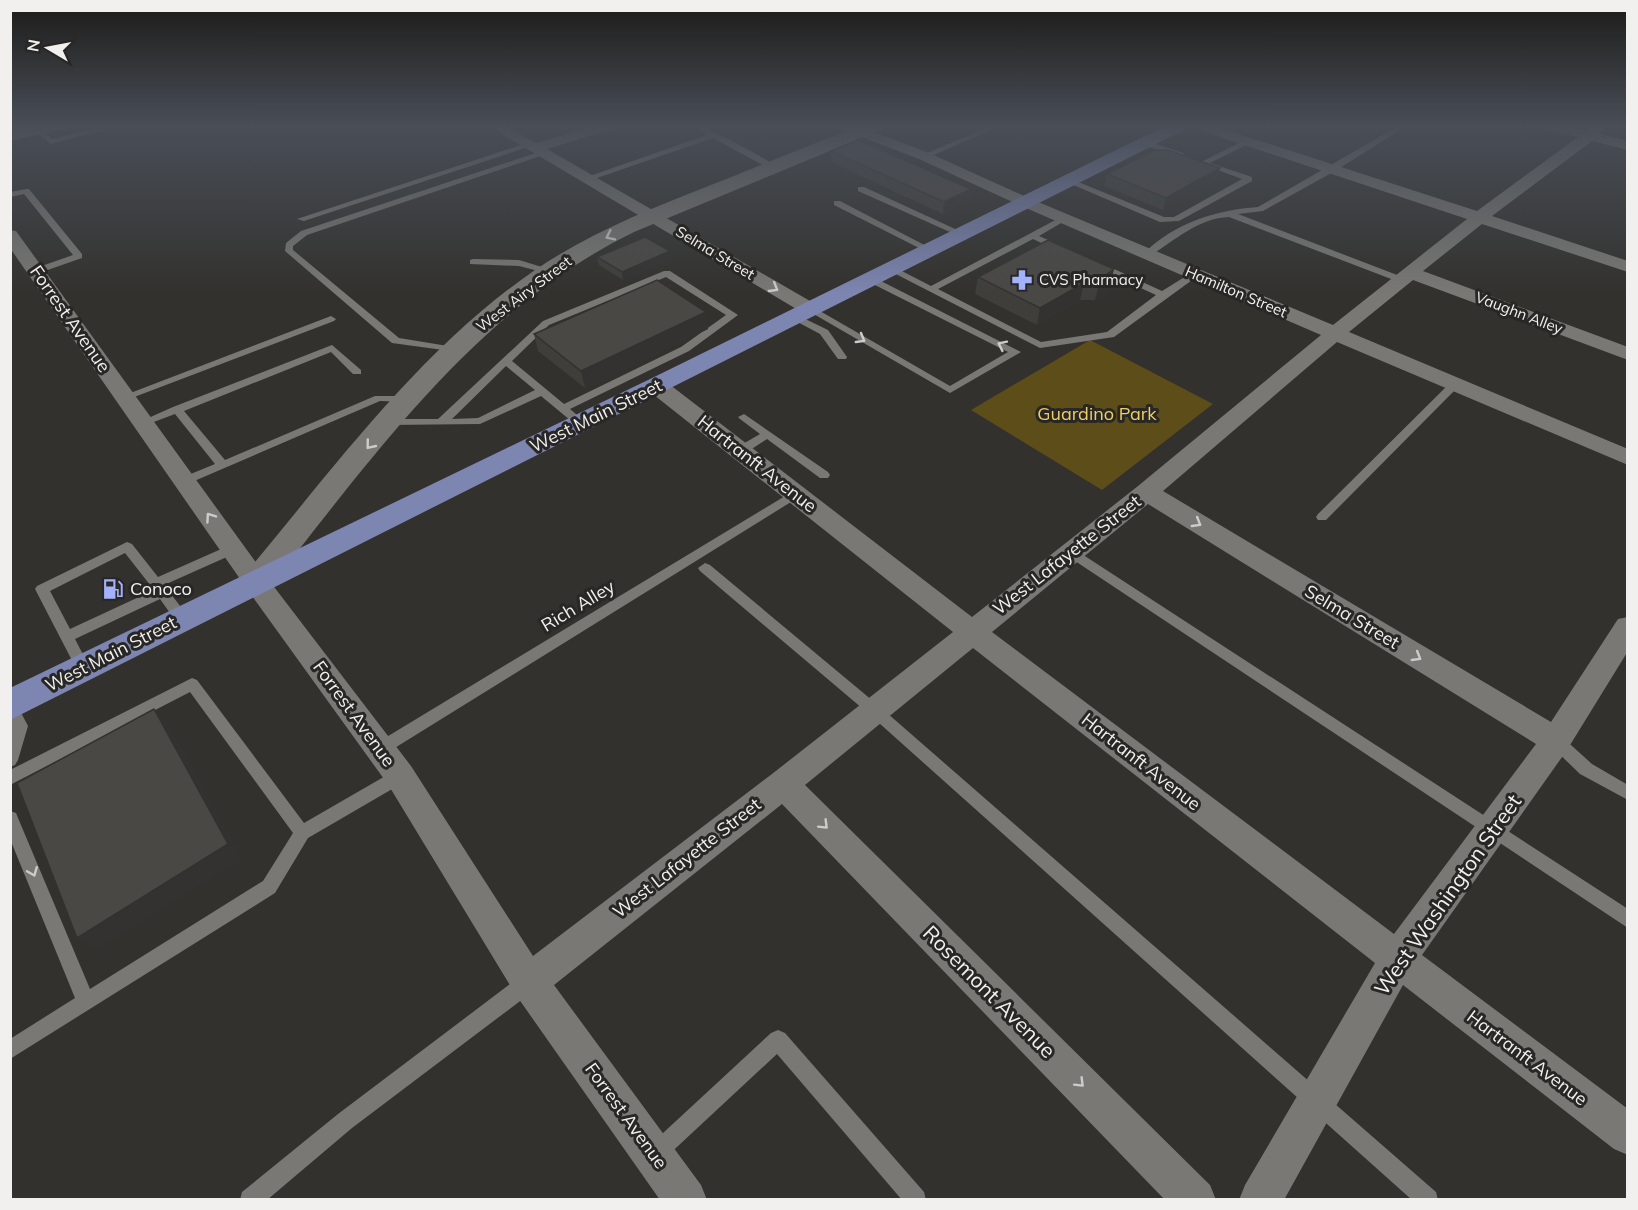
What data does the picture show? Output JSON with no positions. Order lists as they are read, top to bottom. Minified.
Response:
{"streets":{"main road":["West Airy Street","West Main Street"],"street":["Selma Street","Hamilton Street","Vaughn Alley","Forrest Avenue","Hartranft Avenue","West Lafayette Street","West Washington Street","Rosemont Avenue"],"lane":["Rich Alley"]},"crossings":[["Selma Street","West Airy Street"],["Selma Street","West Main Street"],["Selma Street","West Lafayette Street"],["Selma Street","West Washington Street"],["Hamilton Street","West Main Street"],["Hamilton Street","West Lafayette Street"],["West Airy Street","Forrest Avenue"],["West Airy Street","West Main Street"],["Vaughn Alley","West Lafayette Street"],["Forrest Avenue","West Main Street"],["Forrest Avenue","West Lafayette Street"],["Forrest Avenue","Rich Alley"],["West Main Street","Hartranft Avenue"],["Hartranft Avenue","West Lafayette Street"],["Hartranft Avenue","Rich Alley"],["Hartranft Avenue","West Washington Street"],["West Lafayette Street","Rosemont Avenue"]],"one_way":["Selma Street","West Airy Street","Rosemont Avenue"],"parks":["Guardino Park"],"places":{"pharmacy":["CVS Pharmacy"],"fuel station":["Conoco"]},"north":"left"}
